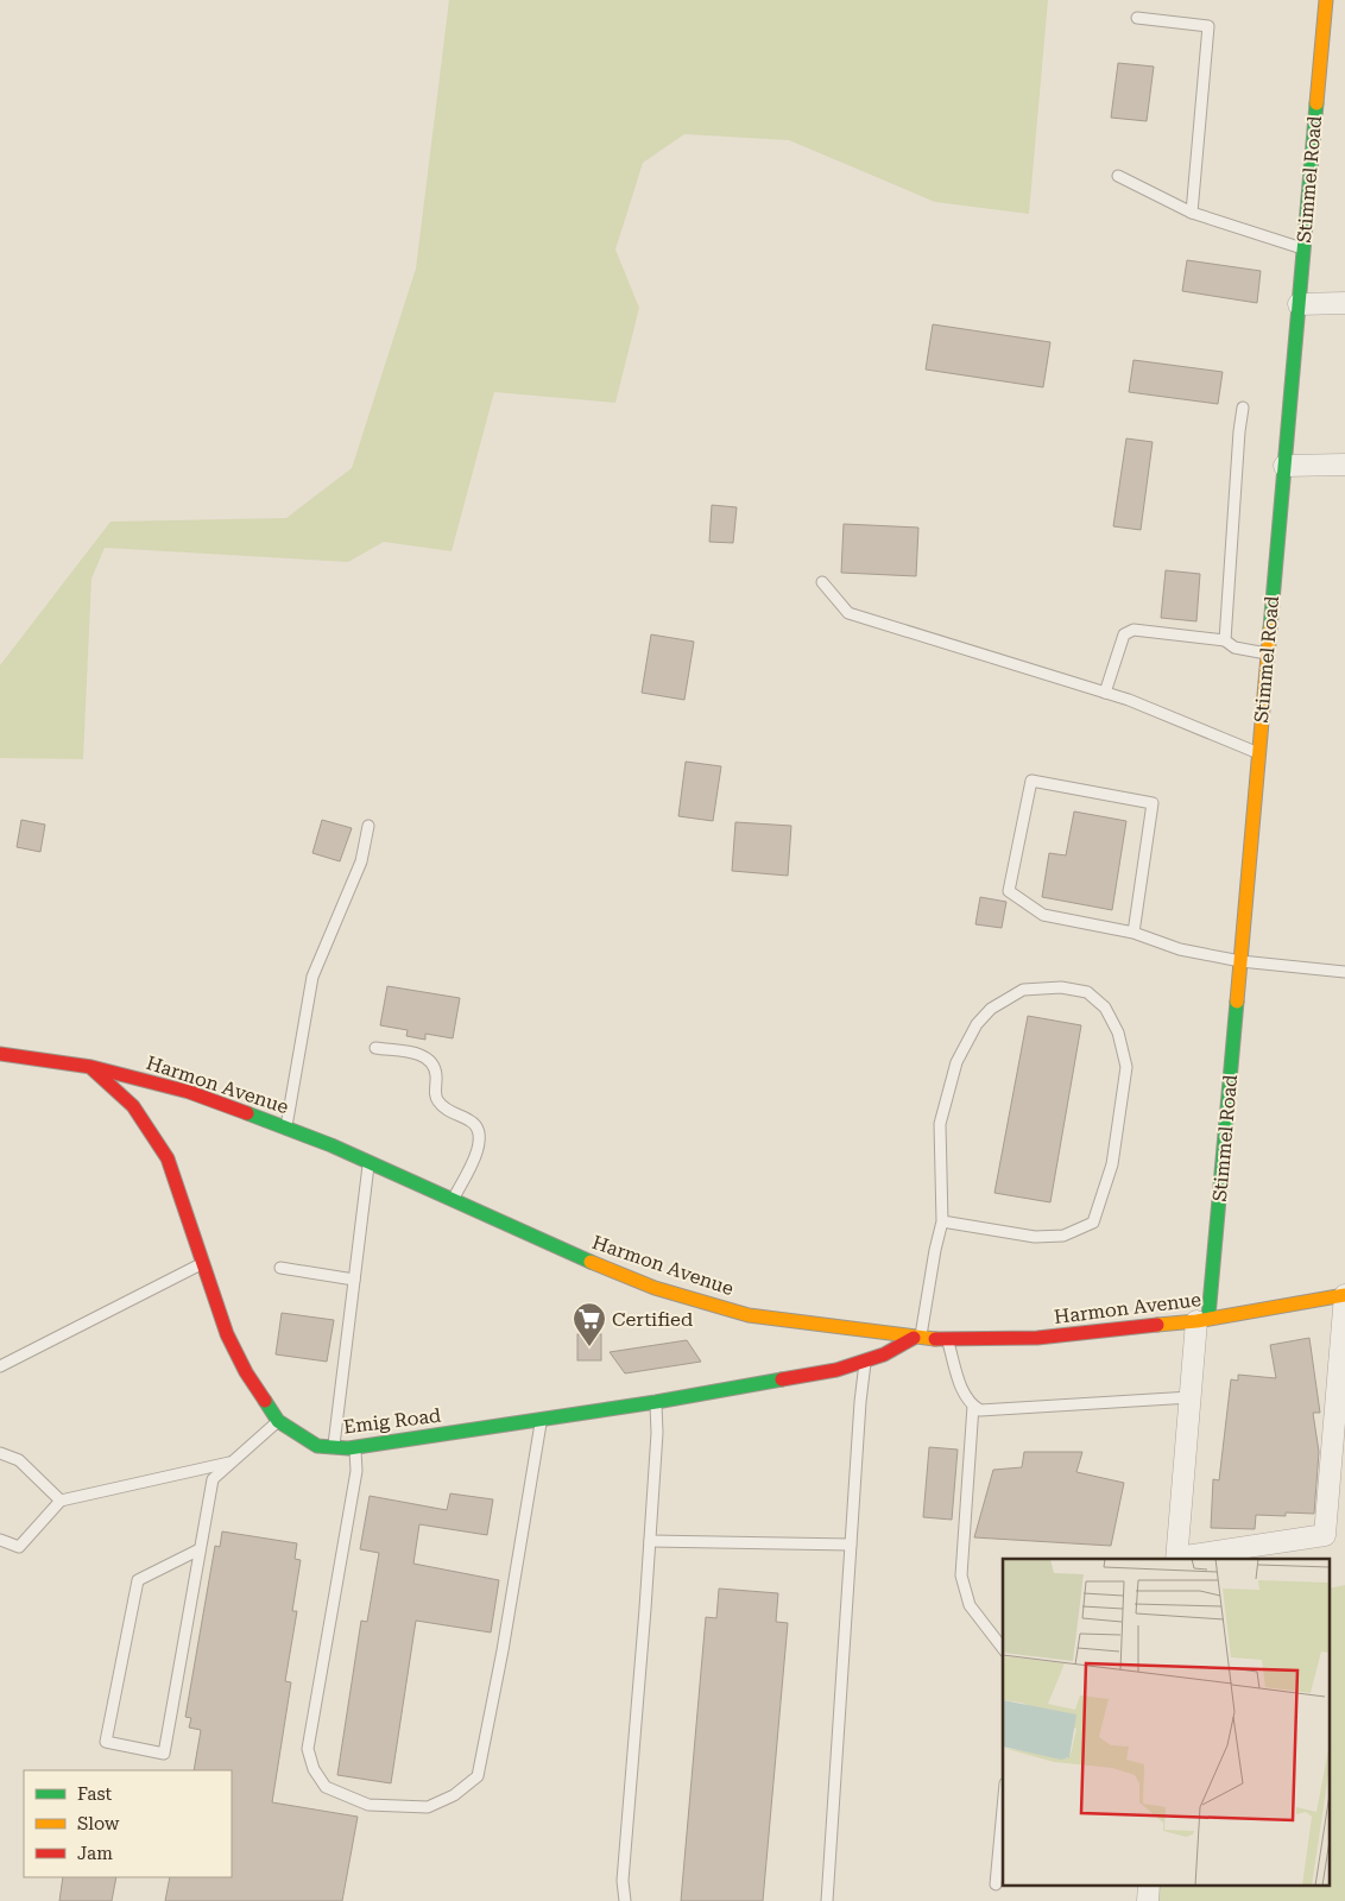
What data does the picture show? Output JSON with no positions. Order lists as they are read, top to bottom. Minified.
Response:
{"streets":{"street":["Stimmel Road","Harmon Avenue","Emig Road"]},"crossings":[["Stimmel Road","Harmon Avenue"],["Harmon Avenue","Emig Road"]],"places":{"supermarket":["Certified"]},"legend":["Fast","Slow","Jam"]}
